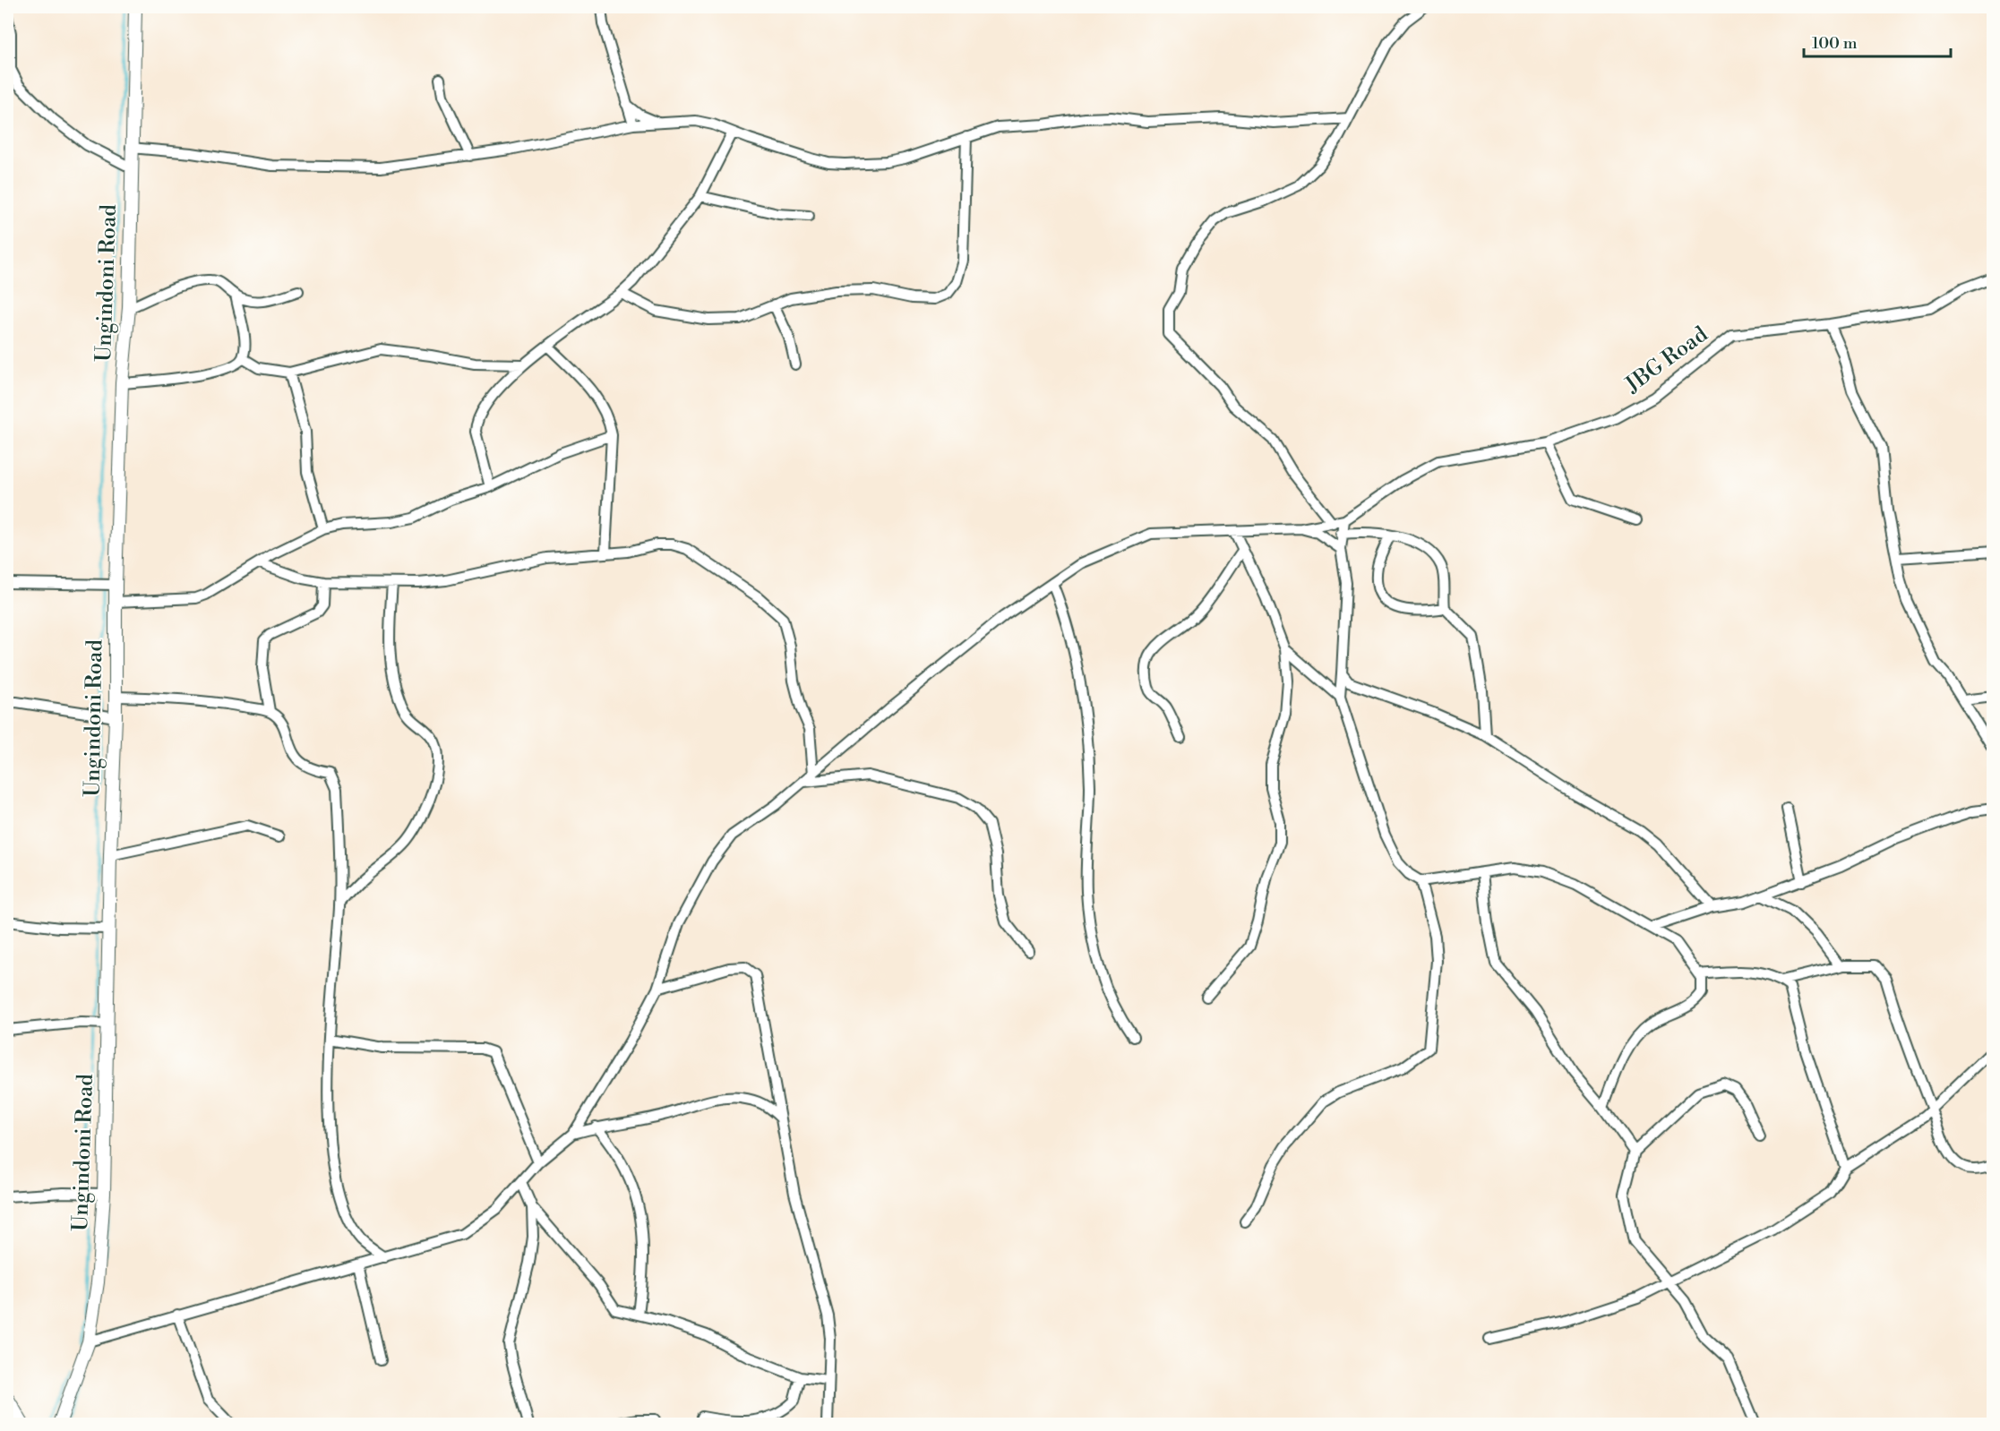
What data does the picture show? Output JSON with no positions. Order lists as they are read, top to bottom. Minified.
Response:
{"streets":{"main road":["Ungindoni Road"],"street":["JBG Road"]},"scale_bar":"100 m"}
